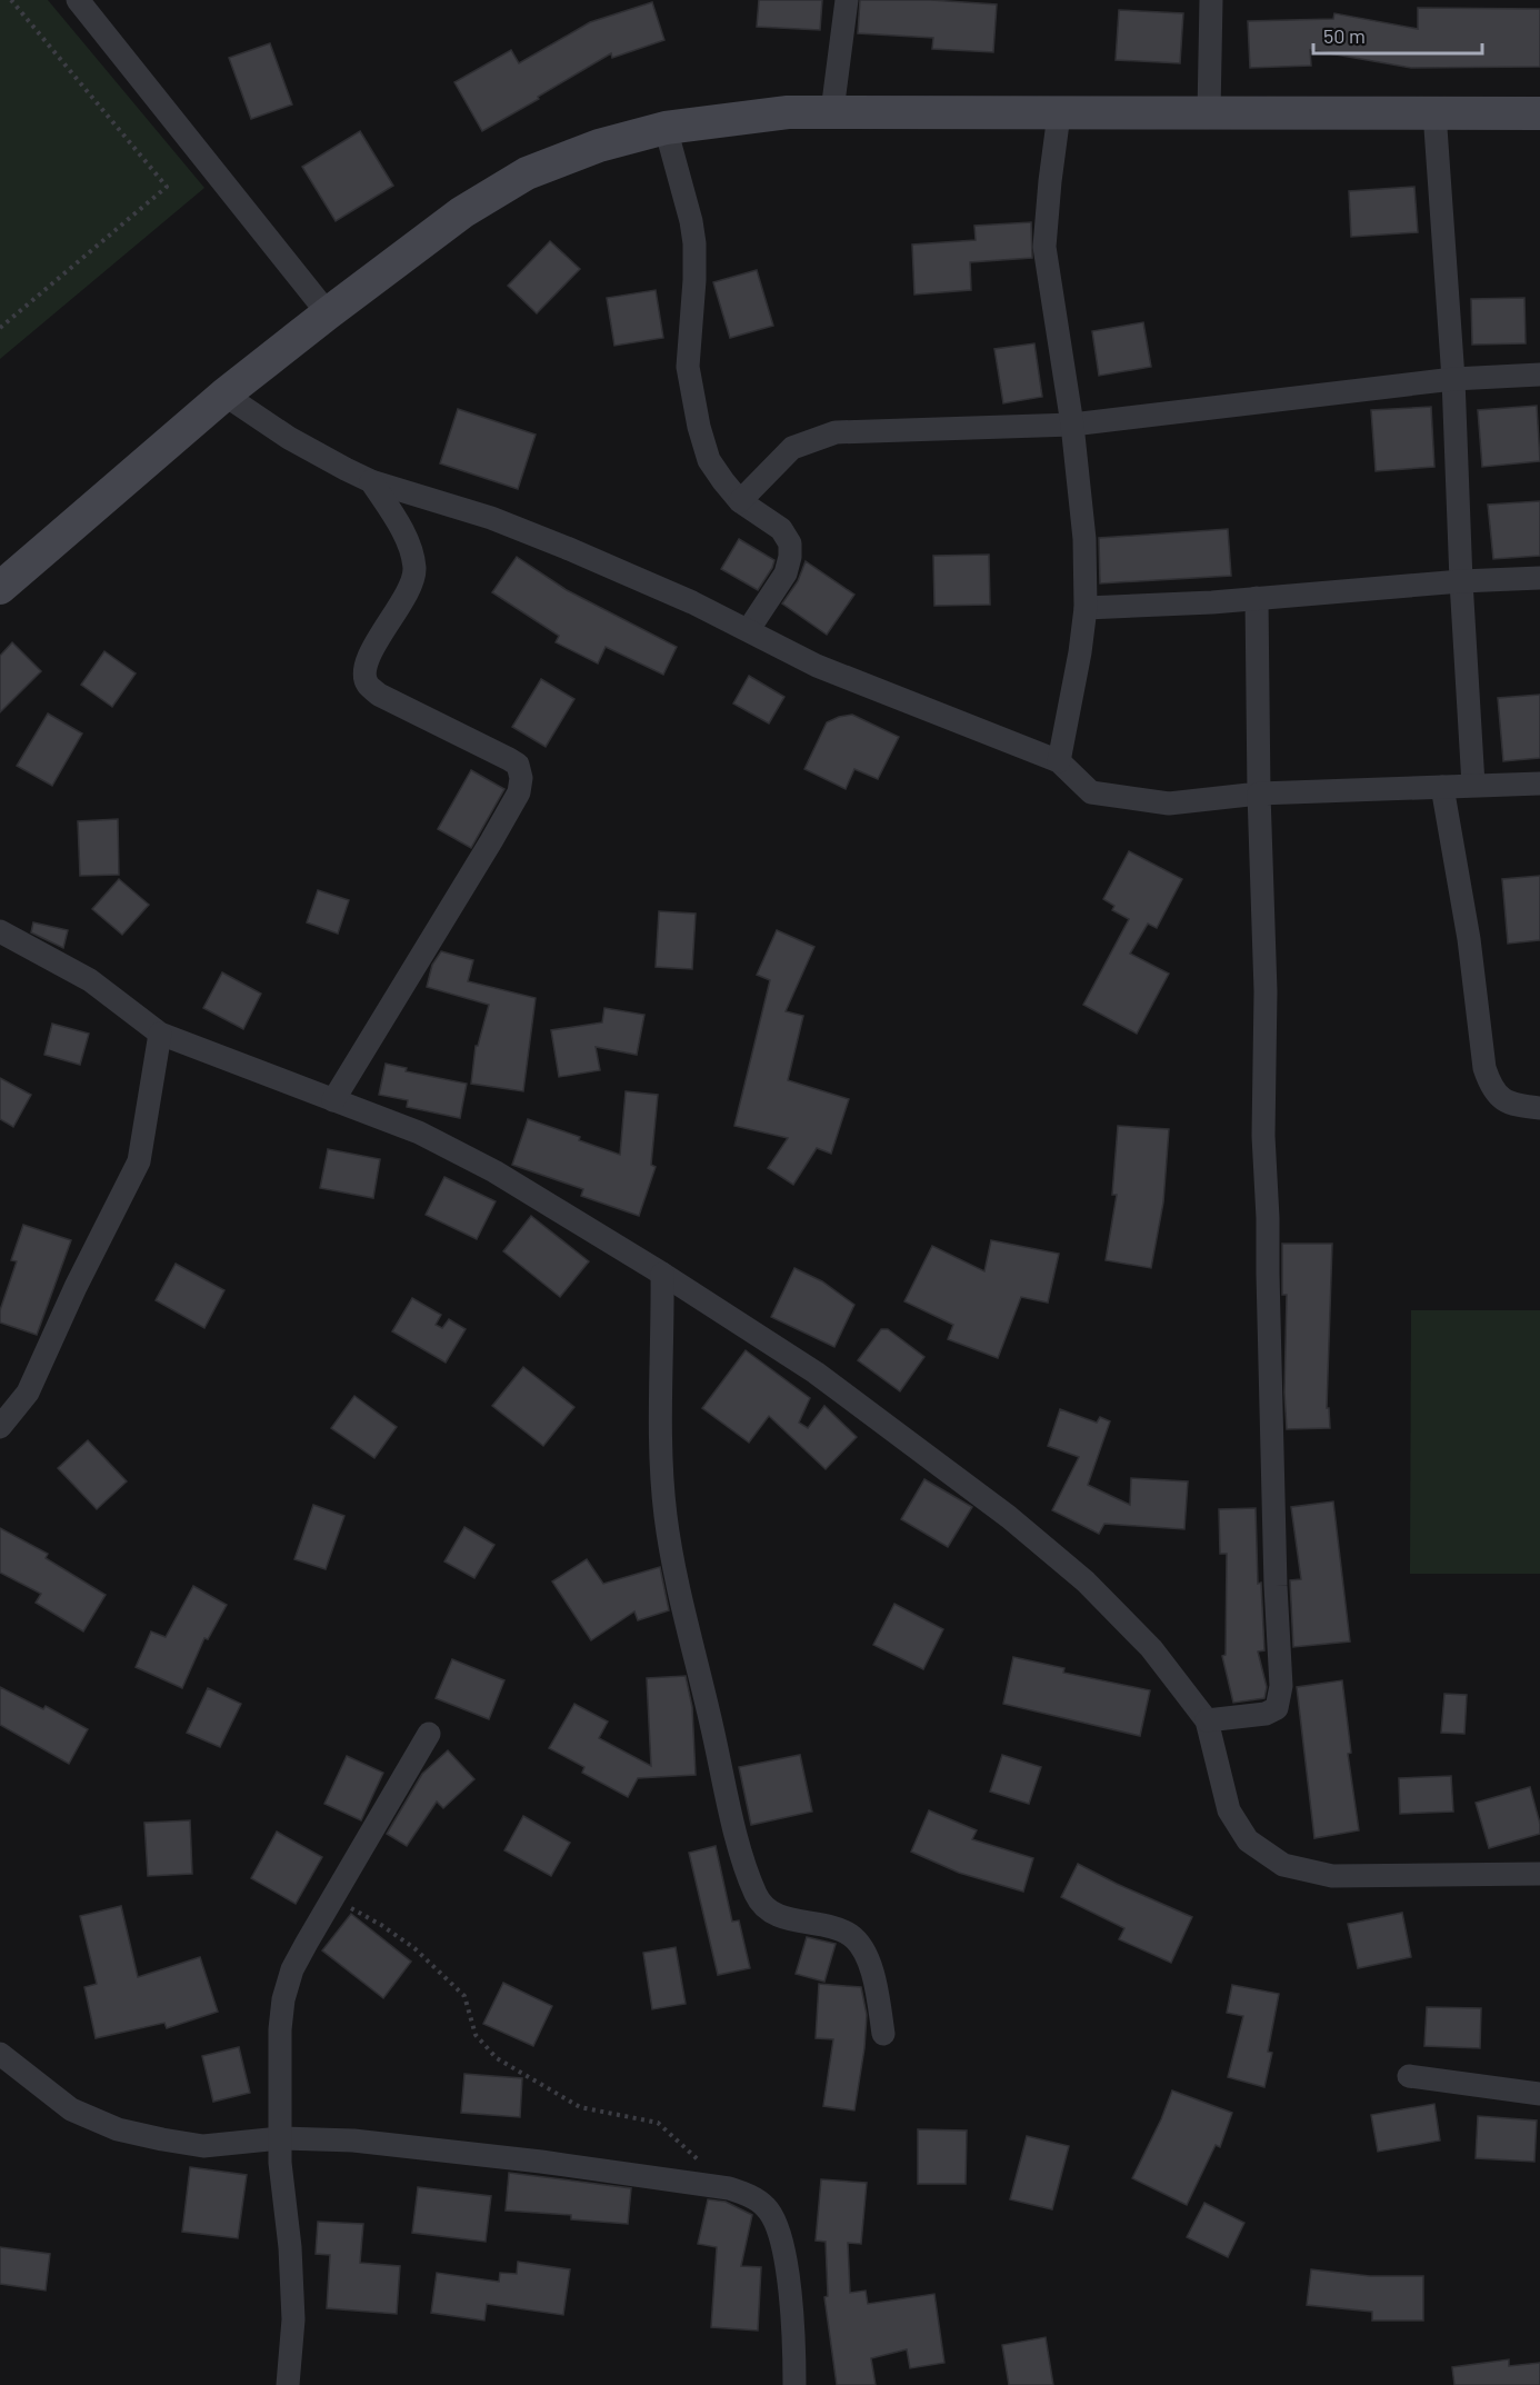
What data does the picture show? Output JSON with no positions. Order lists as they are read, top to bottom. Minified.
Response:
{"scale_bar":"50 m"}
